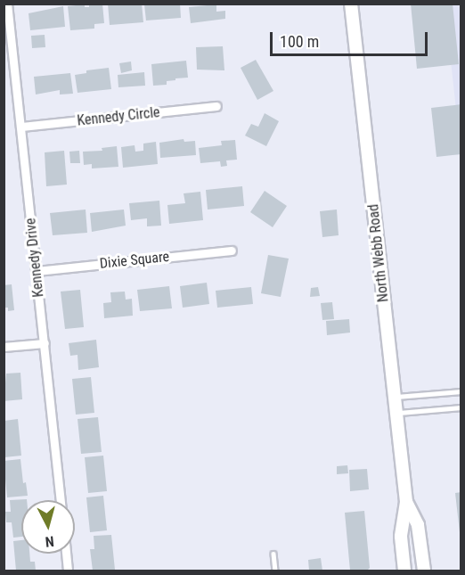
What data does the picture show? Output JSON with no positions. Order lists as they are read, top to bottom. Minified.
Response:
{"streets":{"main road":["North Webb Road"],"street":["Kennedy Circle","Kennedy Drive","Dixie Square"]},"crossings":[["Kennedy Circle","Kennedy Drive"],["Kennedy Drive","Dixie Square"]],"scale_bar":"100 m","north":"bottom"}
